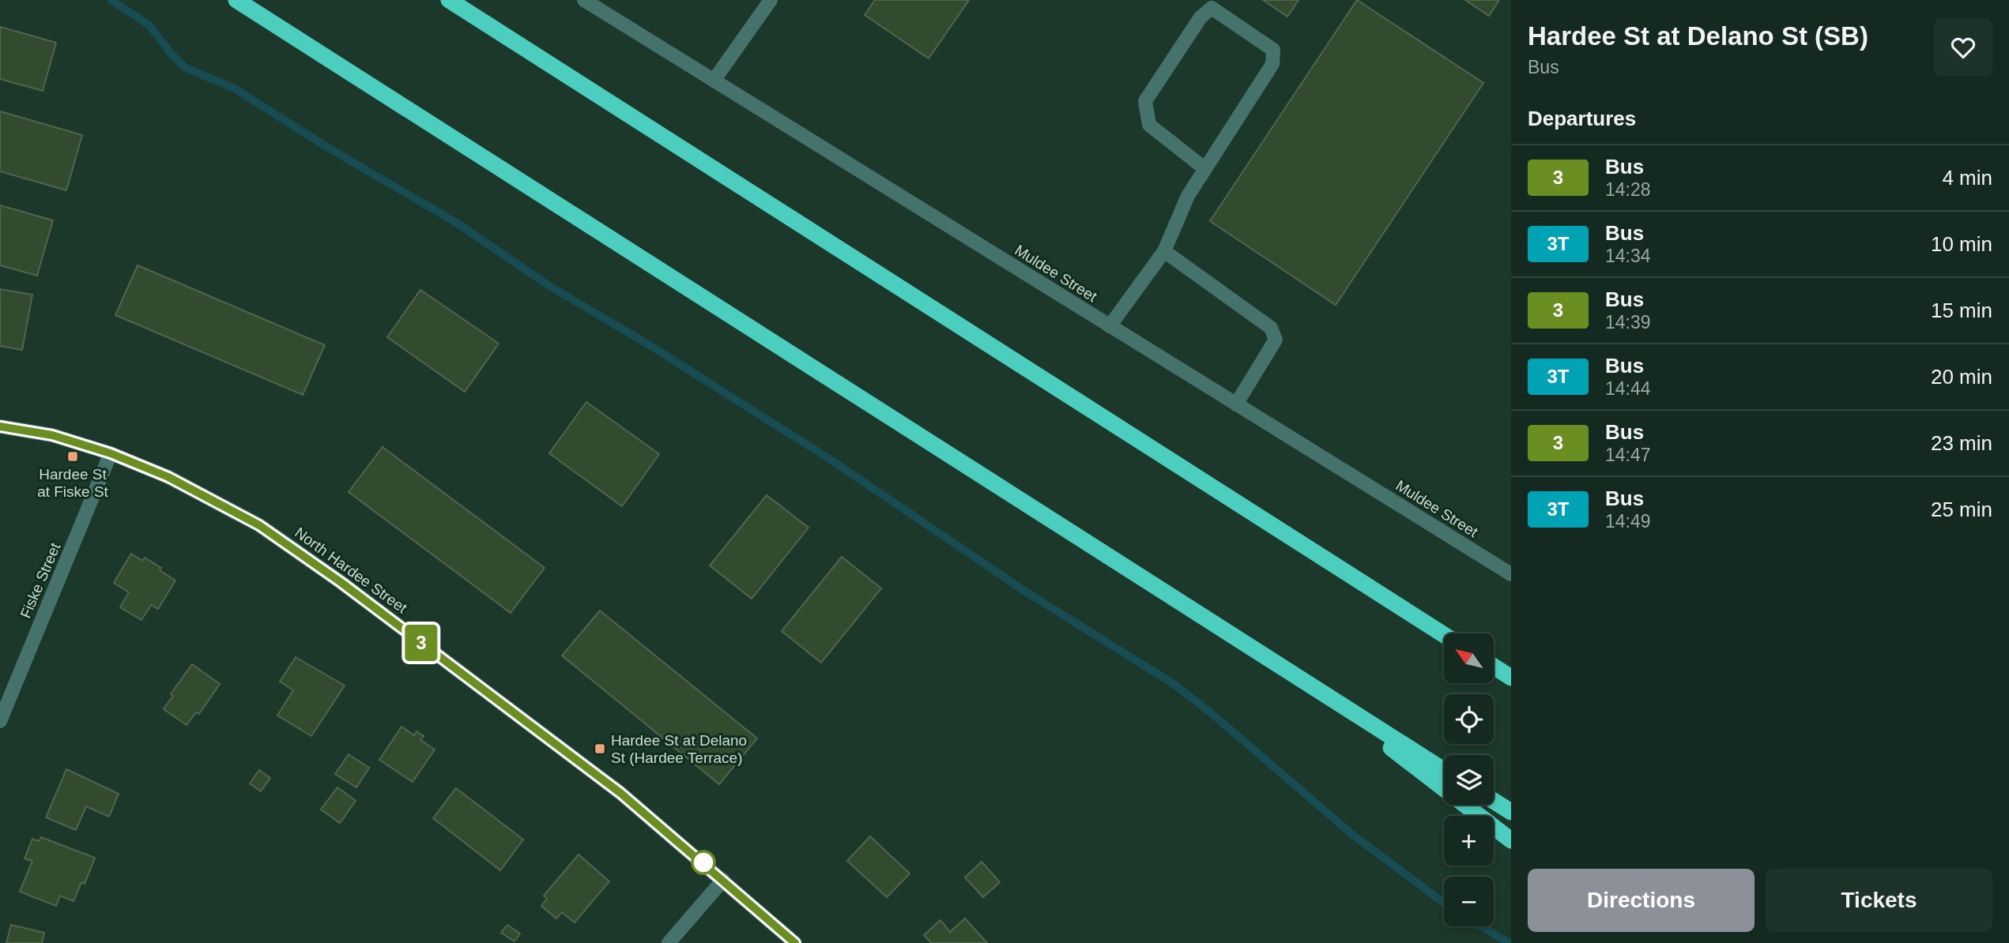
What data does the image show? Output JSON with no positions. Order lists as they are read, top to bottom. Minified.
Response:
{"streets":{"street":["Muldee Street","North Hardee Street","Fiske Street"]},"crossings":[["North Hardee Street","Fiske Street"]],"places":{"transit":["Hardee St at Fiske St","Hardee St at Delano St (Hardee Terrace)"]},"lines":["bus line 3"],"north":"top left","page":{"on_map":"3","heading":[["Hardee St at Delano St (SB)","Bus"],"Departures"],"list":[{"mark":"3","name":"Bus","note":"14:28","value":"4 min"},{"mark":"3T","name":"Bus","note":"14:34","value":"10 min"},{"mark":"3","name":"Bus","note":"14:39","value":"15 min"},{"mark":"3T","name":"Bus","note":"14:44","value":"20 min"},{"mark":"3","name":"Bus","note":"14:47","value":"23 min"},{"mark":"3T","name":"Bus","note":"14:49","value":"25 min"}],"map_buttons":["+","−"],"buttons":["Directions","Tickets"]}}
